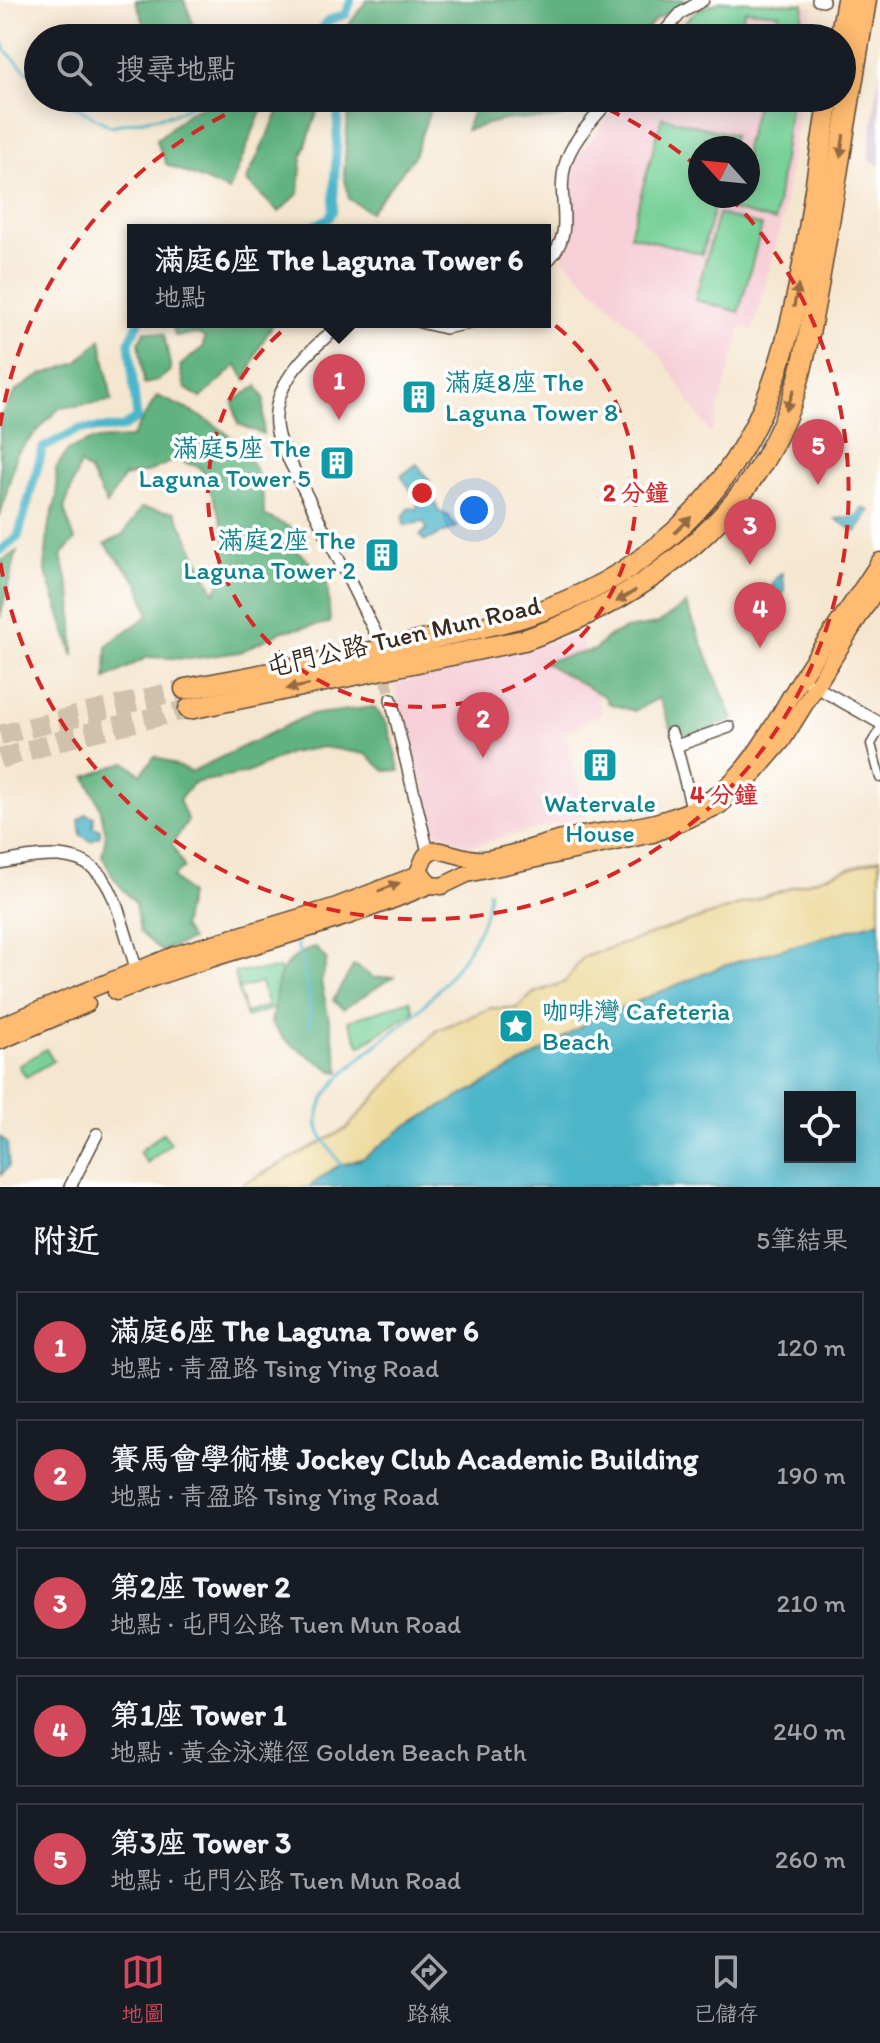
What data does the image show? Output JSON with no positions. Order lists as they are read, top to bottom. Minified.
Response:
{"streets":{"highway":["屯門公路 Tuen Mun Road"]},"places":{"building":["滿庭8座 The Laguna Tower 8","滿庭5座 The Laguna Tower 5","滿庭2座 The Laguna Tower 2","Watervale House"],"place":["咖啡灣 Cafeteria Beach"]},"north":"top left","page":{"search":"搜尋地點","popup":["滿庭6座 The Laguna Tower 6","地點"],"pins":["1","5","3","4","2"],"heading":["附近","5筆結果"],"list":[{"mark":"1","name":"滿庭6座 The Laguna Tower 6","note":"地點 · 青盈路 Tsing Ying Road","value":"120 m"},{"mark":"2","name":"賽馬會學術樓 Jockey Club Academic Building","note":"地點 · 青盈路 Tsing Ying Road","value":"190 m"},{"mark":"3","name":"第2座 Tower 2","note":"地點 · 屯門公路 Tuen Mun Road","value":"210 m"},{"mark":"4","name":"第1座 Tower 1","note":"地點 · 黃金泳灘徑 Golden Beach Path","value":"240 m"},{"mark":"5","name":"第3座 Tower 3","note":"地點 · 屯門公路 Tuen Mun Road","value":"260 m"}],"nav":["地圖","路線","已儲存"]},"rings":["2 分鐘","4 分鐘"]}
